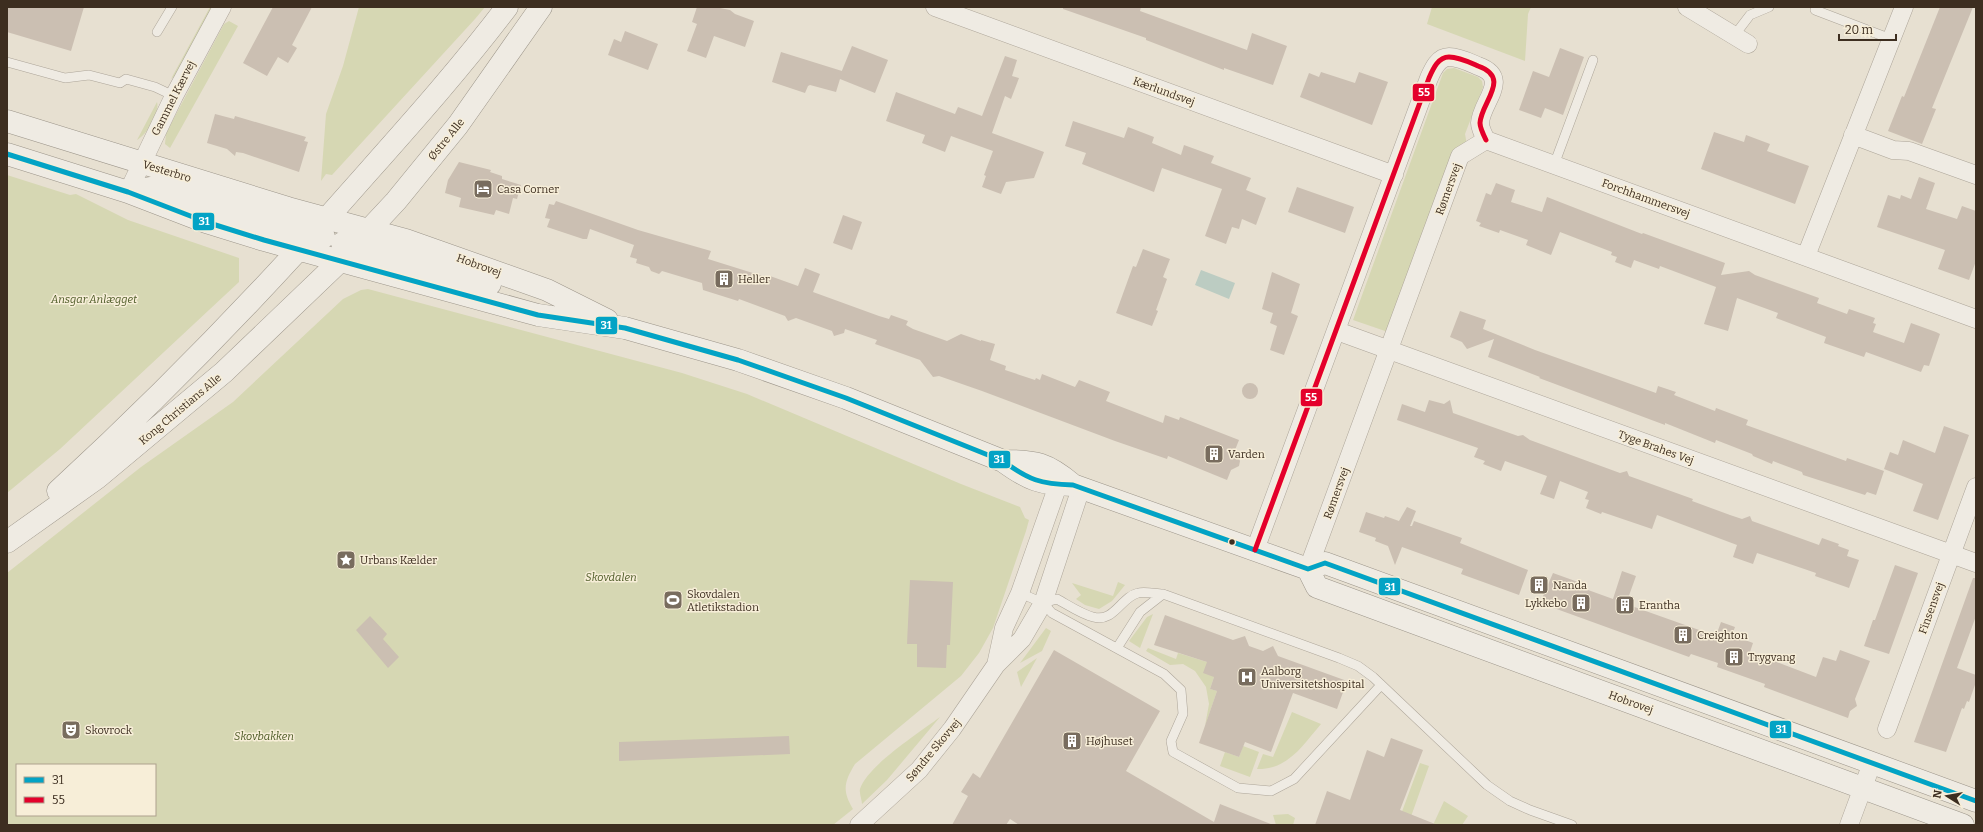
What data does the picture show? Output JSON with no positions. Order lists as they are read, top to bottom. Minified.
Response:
{"streets":{"main road":["Østre Alle","Vesterbro","Hobrovej","Kong Christians Alle"],"street":["Kærlundsvej","Gammel Kærvej","Rømersvej","Forchhammersvej","Tyge Brahes Vej","Finsensvej","Søndre Skovvej"]},"crossings":[["Gammel Kærvej","Vesterbro"],["Østre Alle","Kong Christians Alle"],["Rømersvej","Forchhammersvej"],["Rømersvej","Hobrovej"],["Rømersvej","Tyge Brahes Vej"],["Tyge Brahes Vej","Finsensvej"]],"parks":["Ansgar Anlægget","Skovdalen","Skovbakken"],"places":{"hotel":["Casa Corner"],"building":["Heller","Varden","Nanda","Lykkebo","Erantha","Creighton","Trygvang","Højhuset"],"place":["Urbans Kælder"],"sports":["Skovdalen Atletikstadion"],"hospital":["Aalborg Universitetshospital"],"theatre":["Skovrock"]},"lines":["transit line 55","transit line 31"],"legend":["31","55"],"scale_bar":"20 m","north":"left"}
